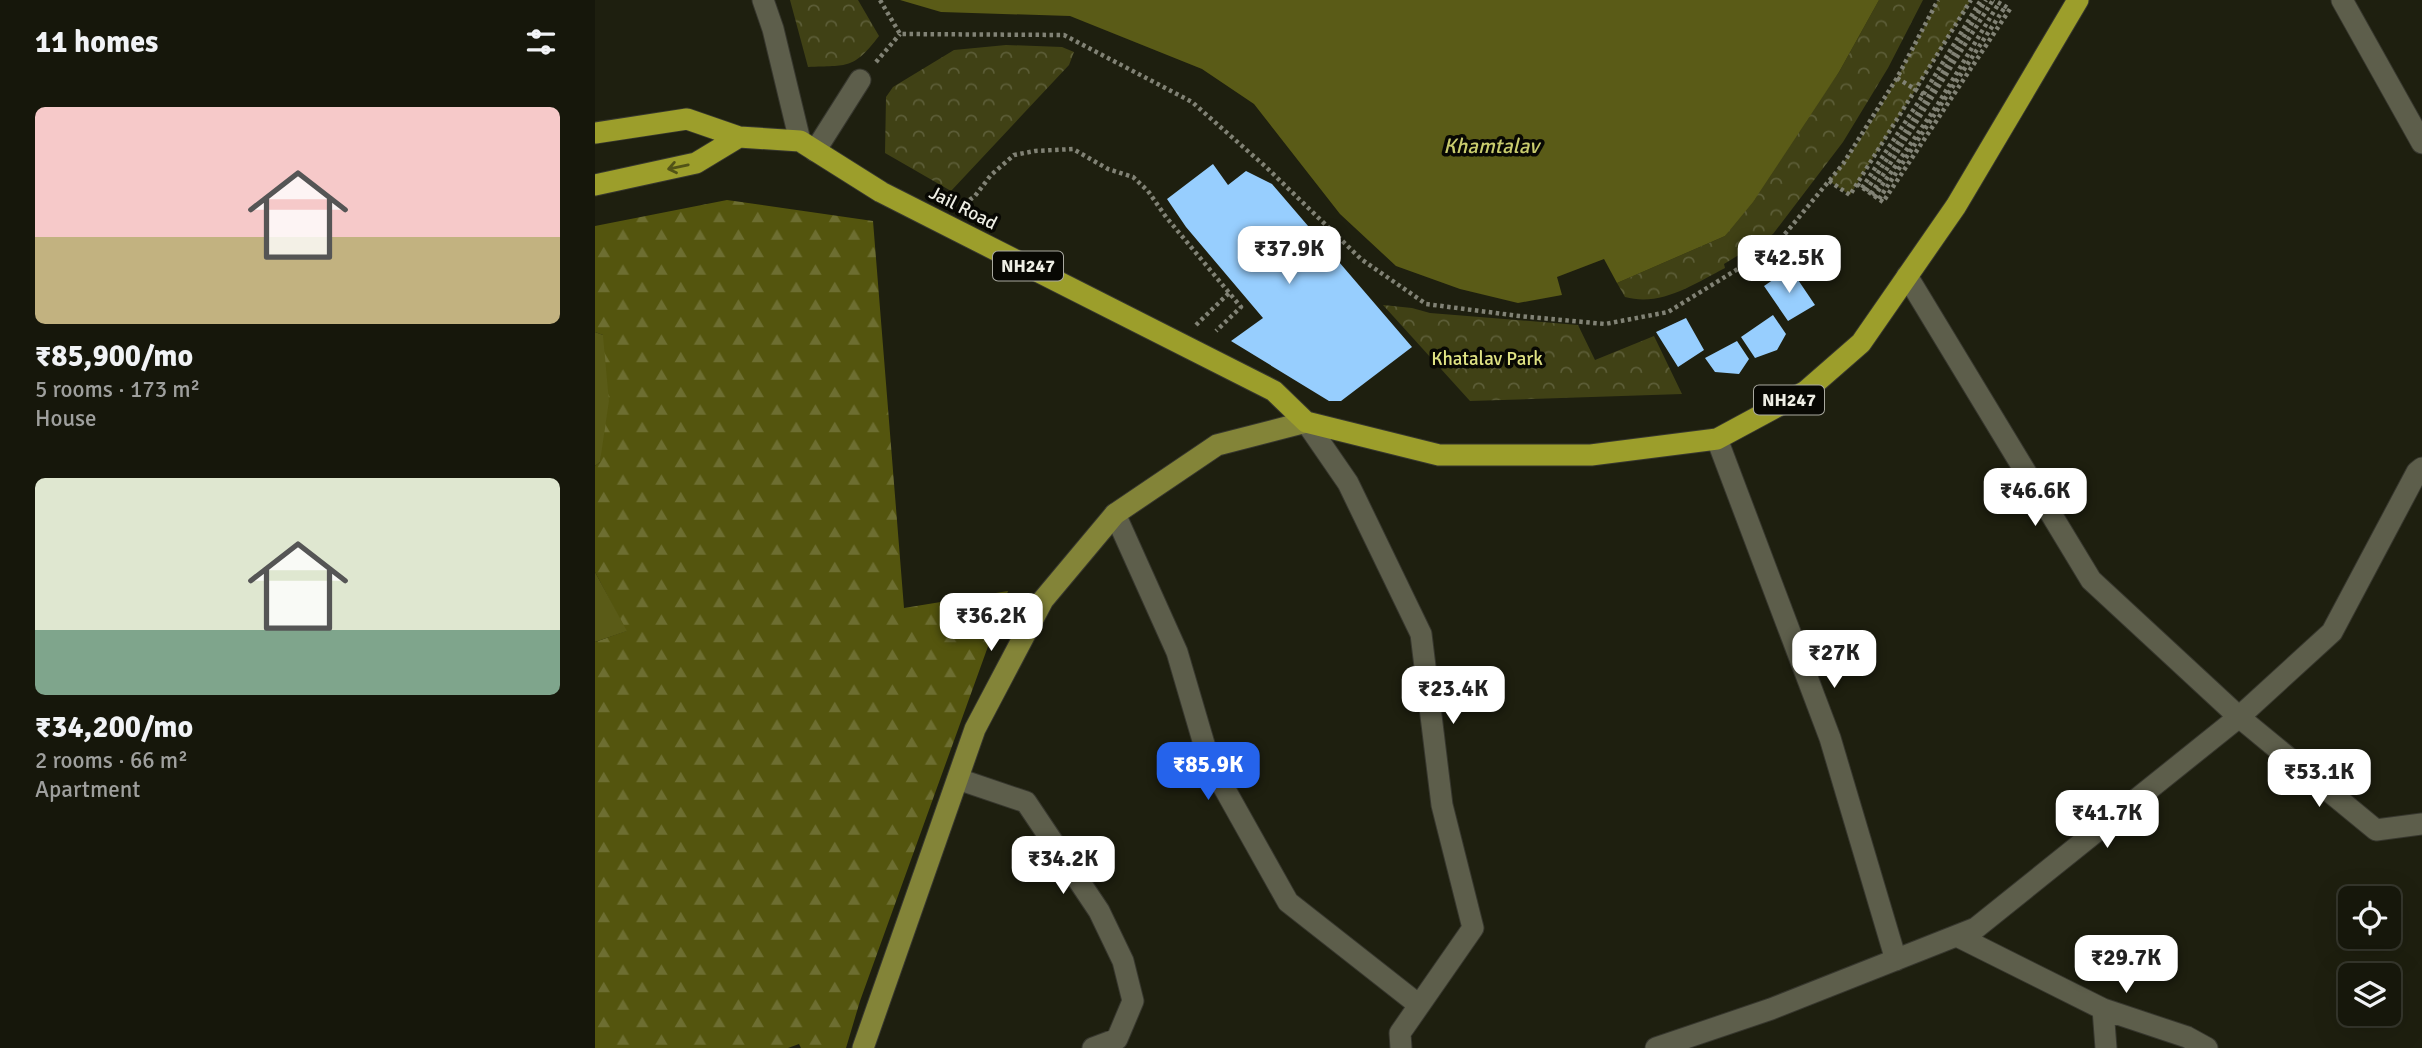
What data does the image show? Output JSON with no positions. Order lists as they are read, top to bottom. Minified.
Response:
{"streets":{"highway":["Jail Road","NH247"]},"crossings":[["Jail Road","NH247"]],"water":["Khamtalav"],"parks":["Khatalav Park"],"page":{"heading":"11 homes","list":[{"name":"₹85,900/mo","note":"5 rooms · 173 m² · House"},{"name":"₹34,200/mo","note":"2 rooms · 66 m² · Apartment"}],"price":["₹37.9K","₹42.5K","₹46.6K","₹36.2K","₹27K","₹23.4K","₹85.9K","₹53.1K","₹41.7K","₹34.2K","₹29.7K"]}}
